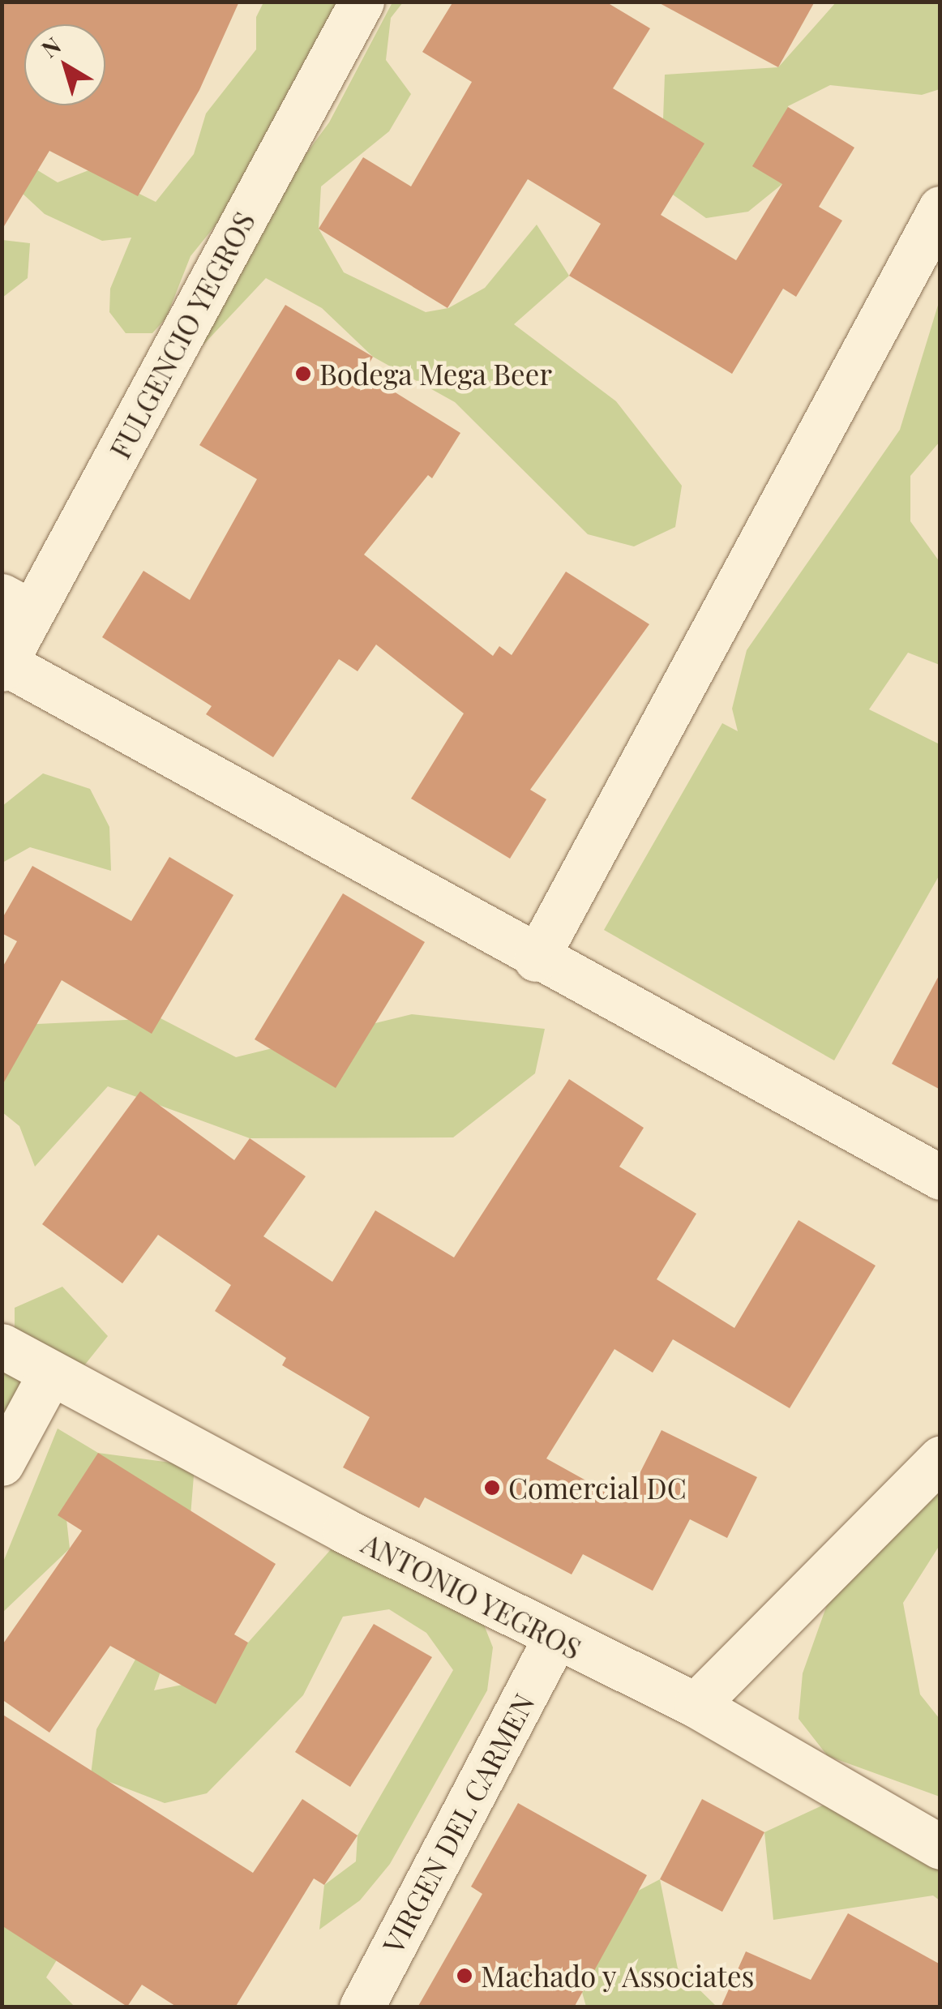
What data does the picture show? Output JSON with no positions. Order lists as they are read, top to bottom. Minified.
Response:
{"streets":{"street":["FULGENCIO YEGROS","ANTONIO YEGROS","VIRGEN DEL CARMEN"]},"crossings":[["ANTONIO YEGROS","VIRGEN DEL CARMEN"]],"places":["Bodega Mega Beer","Comercial DC","Machado y Associates"],"north":"top left"}
